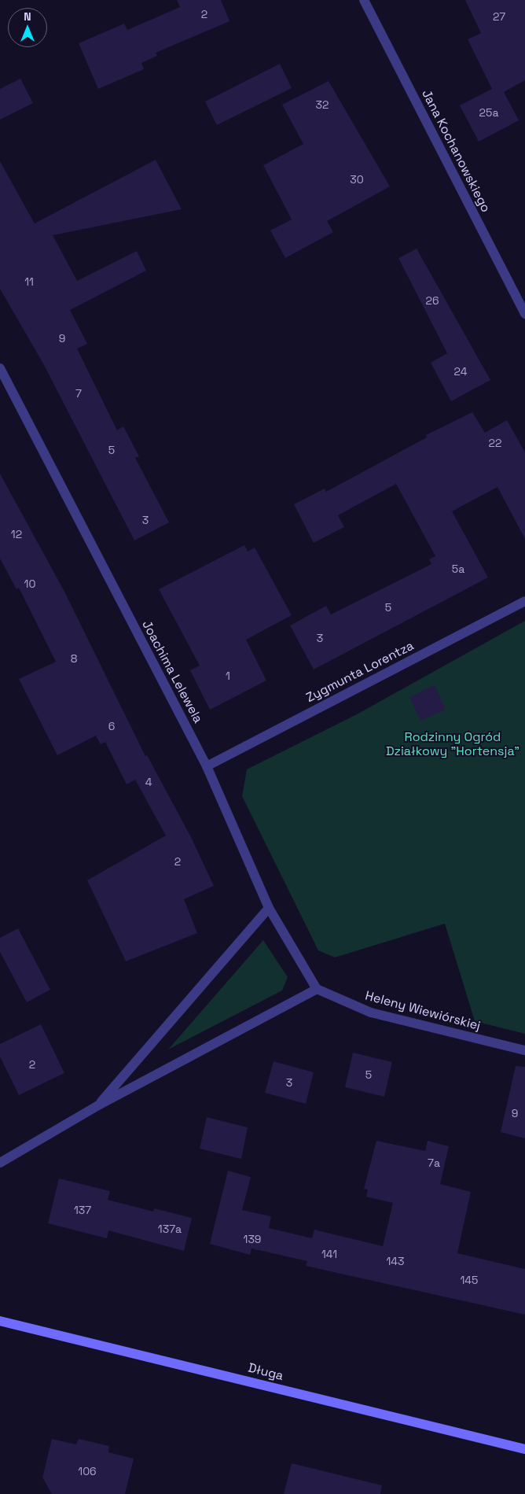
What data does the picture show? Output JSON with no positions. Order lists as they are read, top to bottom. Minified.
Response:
{"streets":{"main road":["Długa"],"street":["Jana Kochanowskiego","Joachima Lelewela","Zygmunta Lorentza","Heleny Wiewiórskiej"]},"crossings":[["Joachima Lelewela","Zygmunta Lorentza"],["Joachima Lelewela","Heleny Wiewiórskiej"]],"parks":["Rodzinny Ogród Działkowy \"Hortensja\""],"house_numbers":["2","27","32","25a","30","11","26","9","24","7","22","5","3","12","5a","10","5","3","8","1","6","4","2","2","5","3","9","7a","137","137a","139","141","143","145","106"],"north":"top"}
